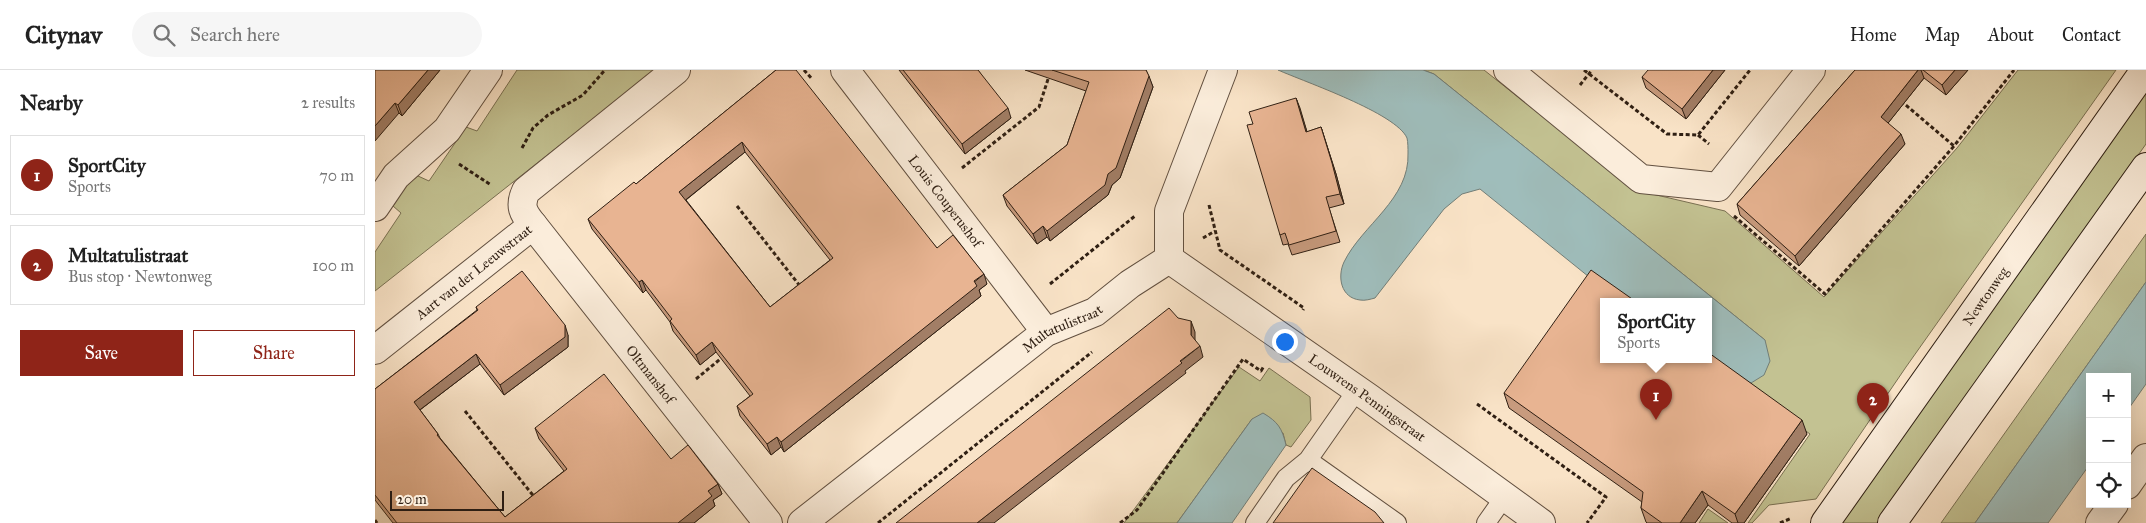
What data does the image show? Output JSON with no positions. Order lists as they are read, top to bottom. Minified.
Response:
{"streets":{"street":["Louis Couperushof","Aart van der Leeuwstraat","Newtonweg","Multatulistraat","Oltmanshof","Louwrens Penningstraat"]},"crossings":[["Louis Couperushof","Multatulistraat"],["Aart van der Leeuwstraat","Oltmanshof"],["Multatulistraat","Louwrens Penningstraat"]],"scale_bar":"20 m","page":{"header":"Citynav","search":"Search here","nav":["Home","Map","About","Contact"],"heading":["Nearby","2 results"],"list":[{"mark":"1","name":"SportCity","note":"Sports","value":"70 m"},{"mark":"2","name":"Multatulistraat","note":"Bus stop · Newtonweg","value":"100 m"}],"popup":["SportCity","Sports"],"buttons":["Save","Share"],"map_buttons":["+","−"],"pins":["1","2"],"scale":"20 m"}}
